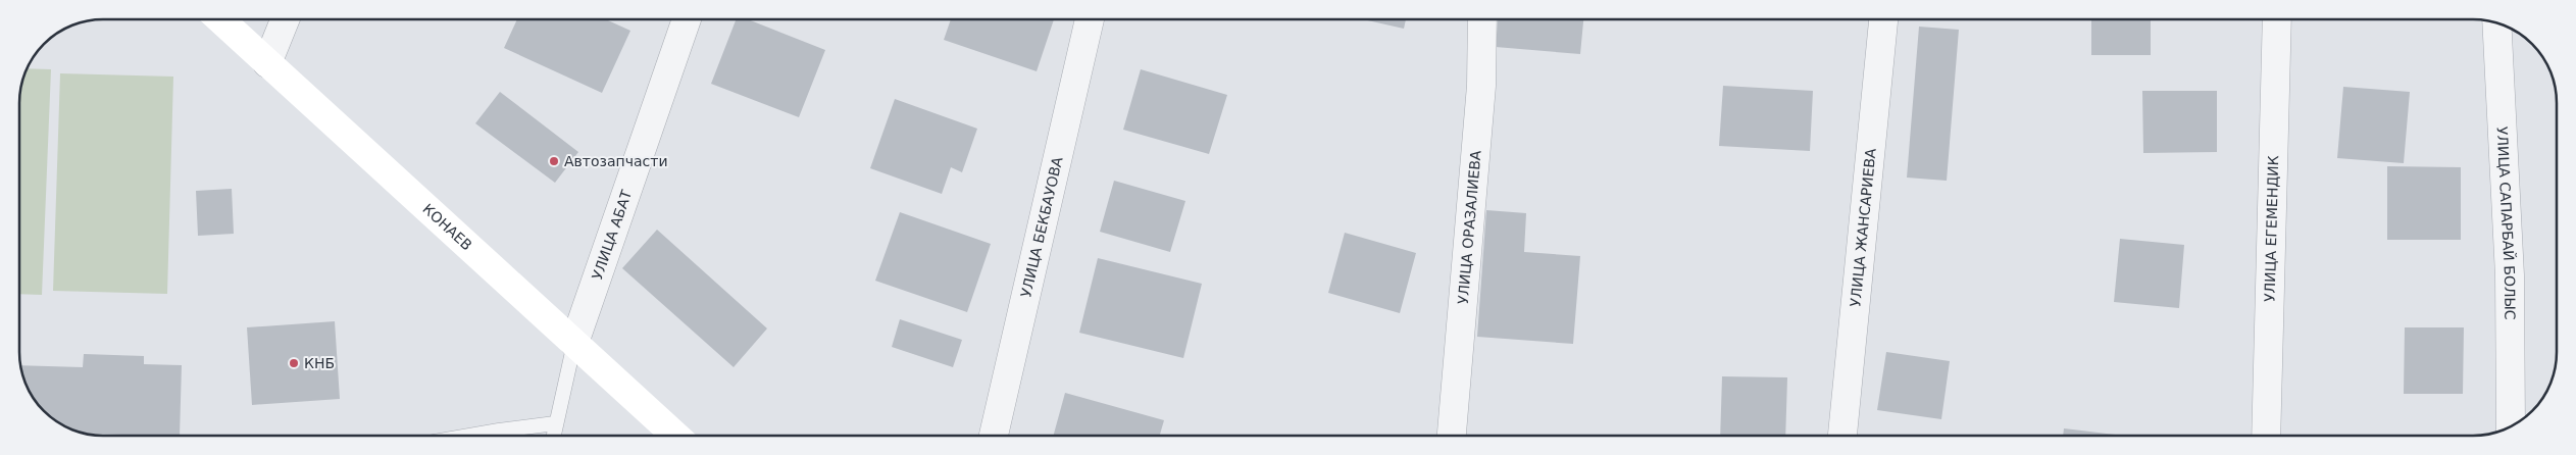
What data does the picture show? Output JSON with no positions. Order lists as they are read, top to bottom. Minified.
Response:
{"streets":{"main road":["КОНАЕВ"],"street":["УЛИЦА CАПАРБАЙ БОЛЫС","УЛИЦА БЕКБАУОВА","УЛИЦА ОРАЗАЛИЕВА","УЛИЦА ЖАНСАРИЕВА","УЛИЦА ЕГЕМЕНДИК","УЛИЦА АБАТ"]},"crossings":[["КОНАЕВ","УЛИЦА АБАТ"]],"places":["Автозапчасти","КНБ"]}
